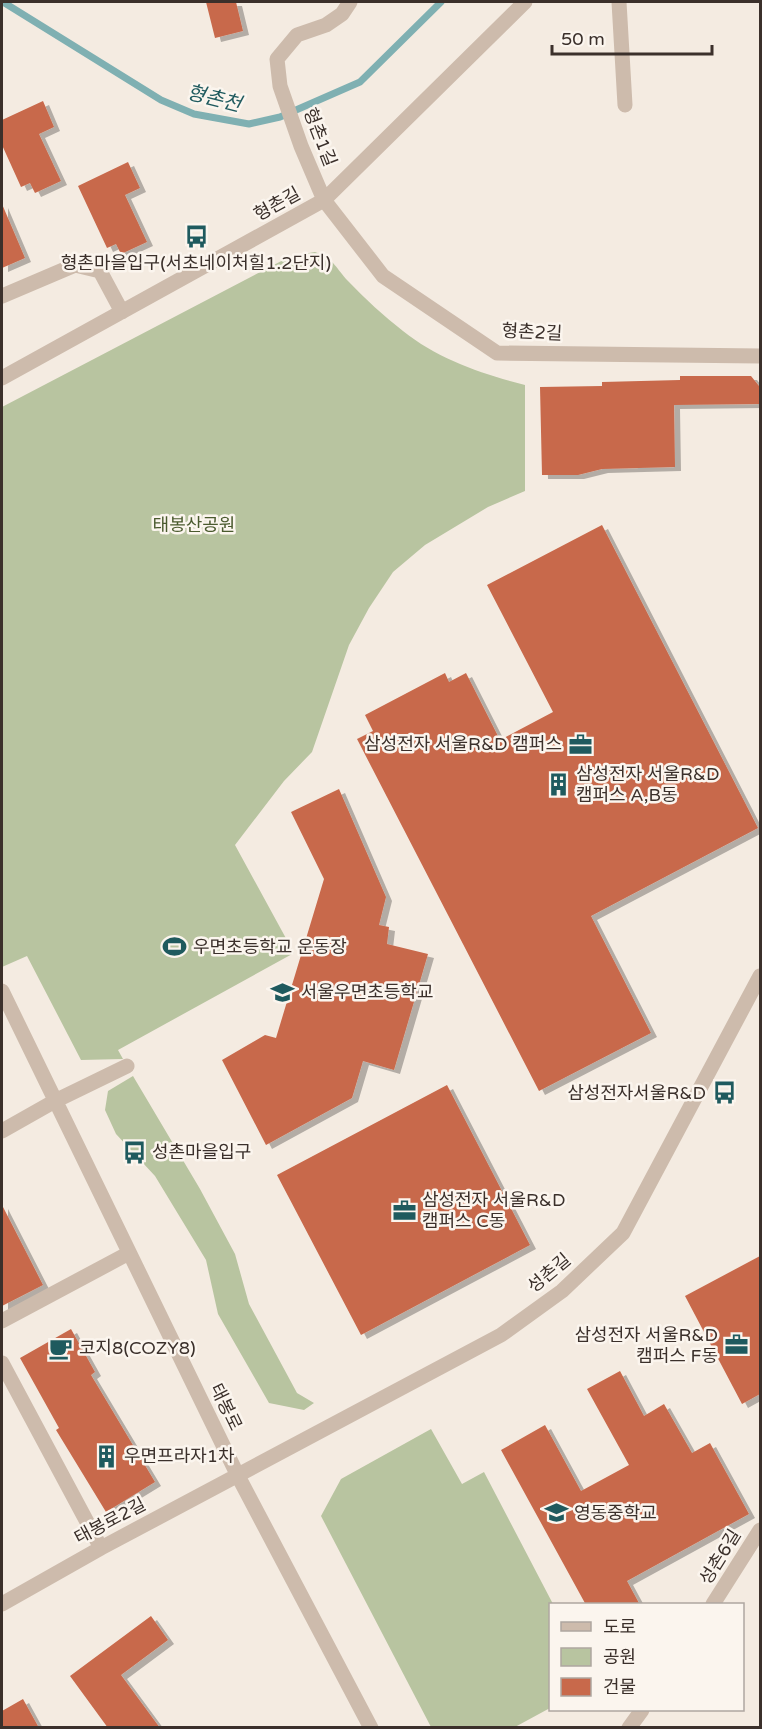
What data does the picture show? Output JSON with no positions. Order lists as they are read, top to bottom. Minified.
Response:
{"streets":{"street":["형촌1길","형촌길","형촌2길","성촌길","태봉로","태봉로2길","성촌6길"]},"crossings":[["형촌1길","형촌길"],["형촌1길","형촌2길"],["형촌길","형촌2길"],["성촌길","태봉로"],["성촌길","태봉로2길"],["태봉로","태봉로2길"]],"water":["형촌천"],"parks":["태봉산공원"],"places":{"bus stop":["형촌마을입구(서초네이처힐1.2단지)","삼성전자서울R&D","성촌마을입구"],"office":["삼성전자 서울R&D 캠퍼스","삼성전자 서울R&D 캠퍼스 C동","삼성전자 서울R&D 캠퍼스 F동"],"building":["삼성전자 서울R&D 캠퍼스 A,B동","우면프라자1차"],"sports":["우면초등학교 운동장"],"school or university":["서울우면초등학교","영동중학교"],"cafe":["코지8(COZY8)"]},"legend":["도로","공원","건물"],"scale_bar":"50 m"}
